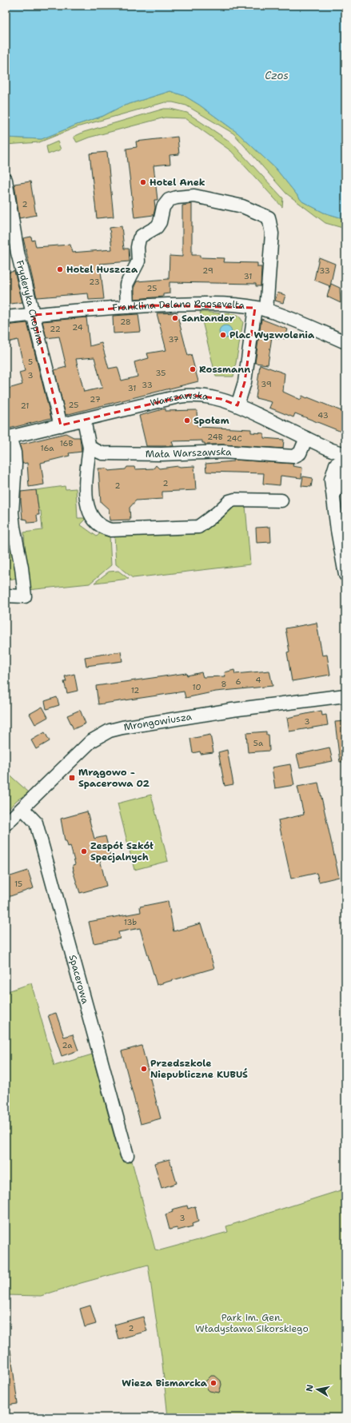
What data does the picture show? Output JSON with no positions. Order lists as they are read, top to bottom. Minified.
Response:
{"streets":{"street":["Fryderyka Chopina","Franklina Delano Roosevelta","Warszawska","Mała Warszawska","Mrongowiusza","Spacerowa"]},"crossings":[["Fryderyka Chopina","Franklina Delano Roosevelta"],["Fryderyka Chopina","Warszawska"],["Warszawska","Mała Warszawska"],["Mrongowiusza","Spacerowa"]],"water":["Czos"],"parks":["Park im. Gen. Władysława Sikorskiego"],"places":{"other":["Hotel Anek","Hotel Huszcza","Santander","Plac Wyzwolenia","Rossmann","Społem","Zespół Szkół Specjalnych","Przedszkole Niepubliczne KUBUŚ","Wieza Bismarcka"],"transit":["Mrągowo - Spacerowa 02"]},"house_numbers":["2","29","33","31","23","25","28","24","22","37","5","35","3","39","33","31","27","25","21","43","24B","24C","16B","16a","2","2","4","6","8","10","12","3","5a","15","13b","2a","3","2"],"north":"left"}
